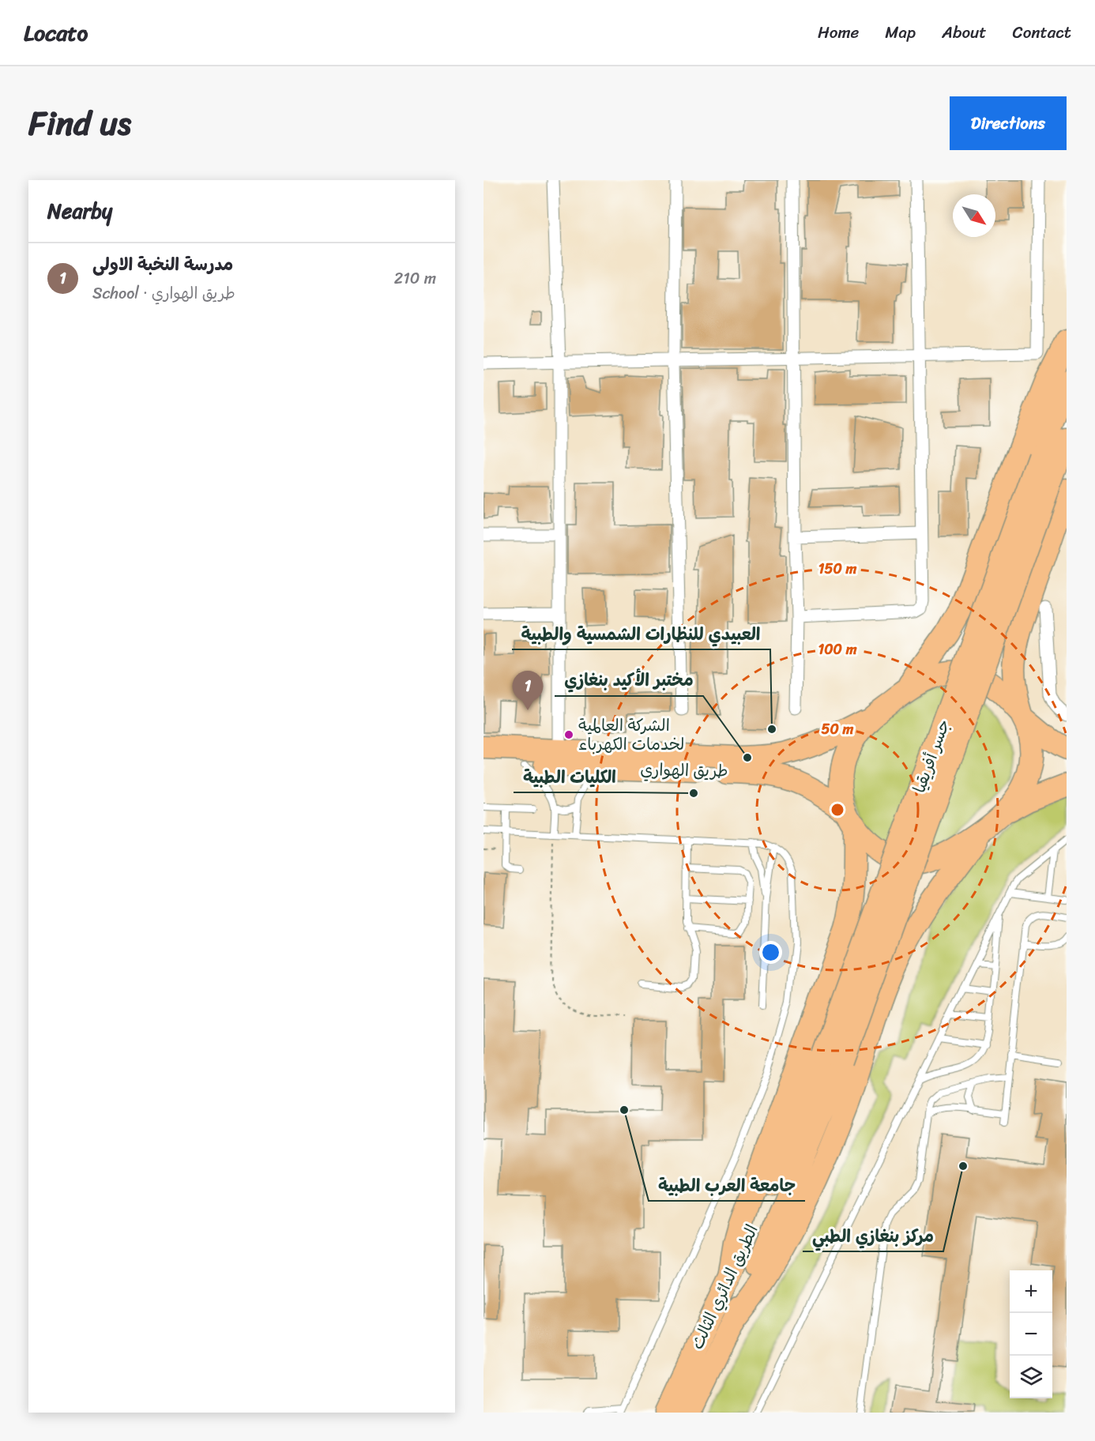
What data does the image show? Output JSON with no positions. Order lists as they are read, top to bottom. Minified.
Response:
{"streets":{"highway":["جسر أفريقيا","طريق الهواري","الطريق الدائري الثالث"]},"crossings":[["جسر أفريقيا","الطريق الدائري الثالث"]],"places":["العبيدي للنظارات الشمسية والطبية","الشركة العالمية لخدمات الكهرباء","مختبر الأكيد بنغازي","الكليات الطبية","جامعة العرب الطبية","مركز بنغازي الطبي"],"north":"bottom right","page":{"header":"Locato","nav":["Home","Map","About","Contact"],"title":"Find us","buttons":"Directions","heading":"Nearby","list":[{"mark":"1","name":"مدرسة النخبة الاولى","note":"School · طريق الهواري","value":"210 m"}],"pins":"1","map_buttons":["+","−"]},"rings":["150 m","100 m","50 m"]}
